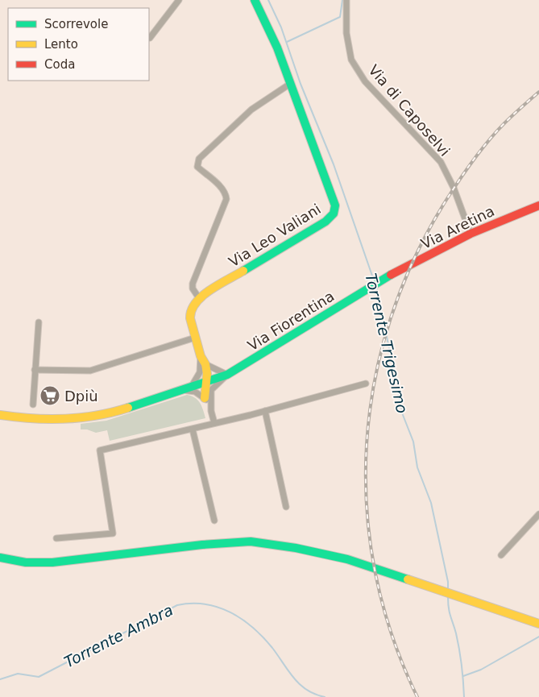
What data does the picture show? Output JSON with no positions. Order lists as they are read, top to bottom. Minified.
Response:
{"streets":{"street":["Via di Caposelvi","Via Aretina","Via Leo Valiani","Via Fiorentina"]},"crossings":[["Via di Caposelvi","Via Aretina"],["Via Aretina","Via Fiorentina"]],"water":["Torrente Trigesimo","Torrente Ambra"],"places":{"supermarket":["Dpiù"]},"legend":["Scorrevole","Lento","Coda"]}
